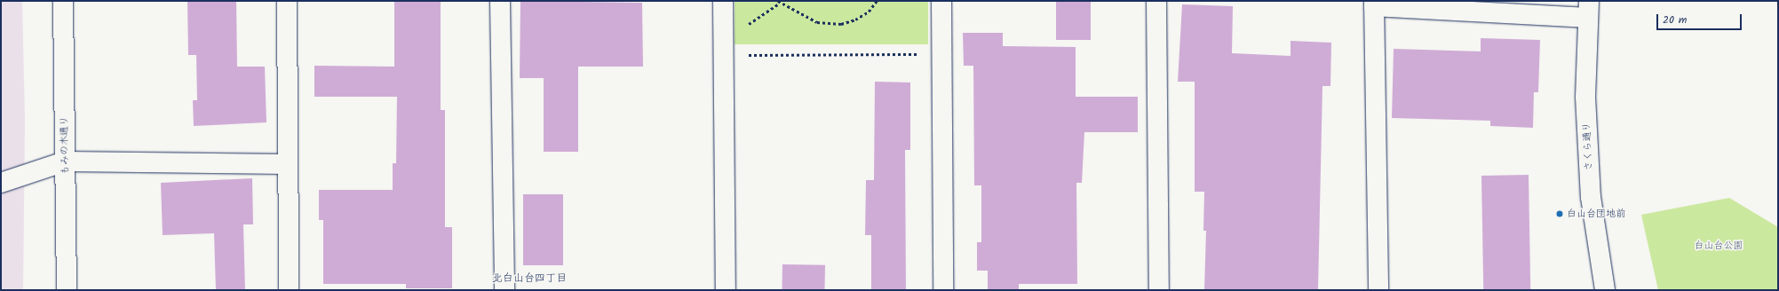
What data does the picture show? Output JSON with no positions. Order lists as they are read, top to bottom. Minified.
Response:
{"streets":{"street":["もみの木通り","さくら通り"]},"districts":["北白山台四丁目"],"parks":["白山台公園"],"places":["白山台団地前"],"scale_bar":"20 m"}
